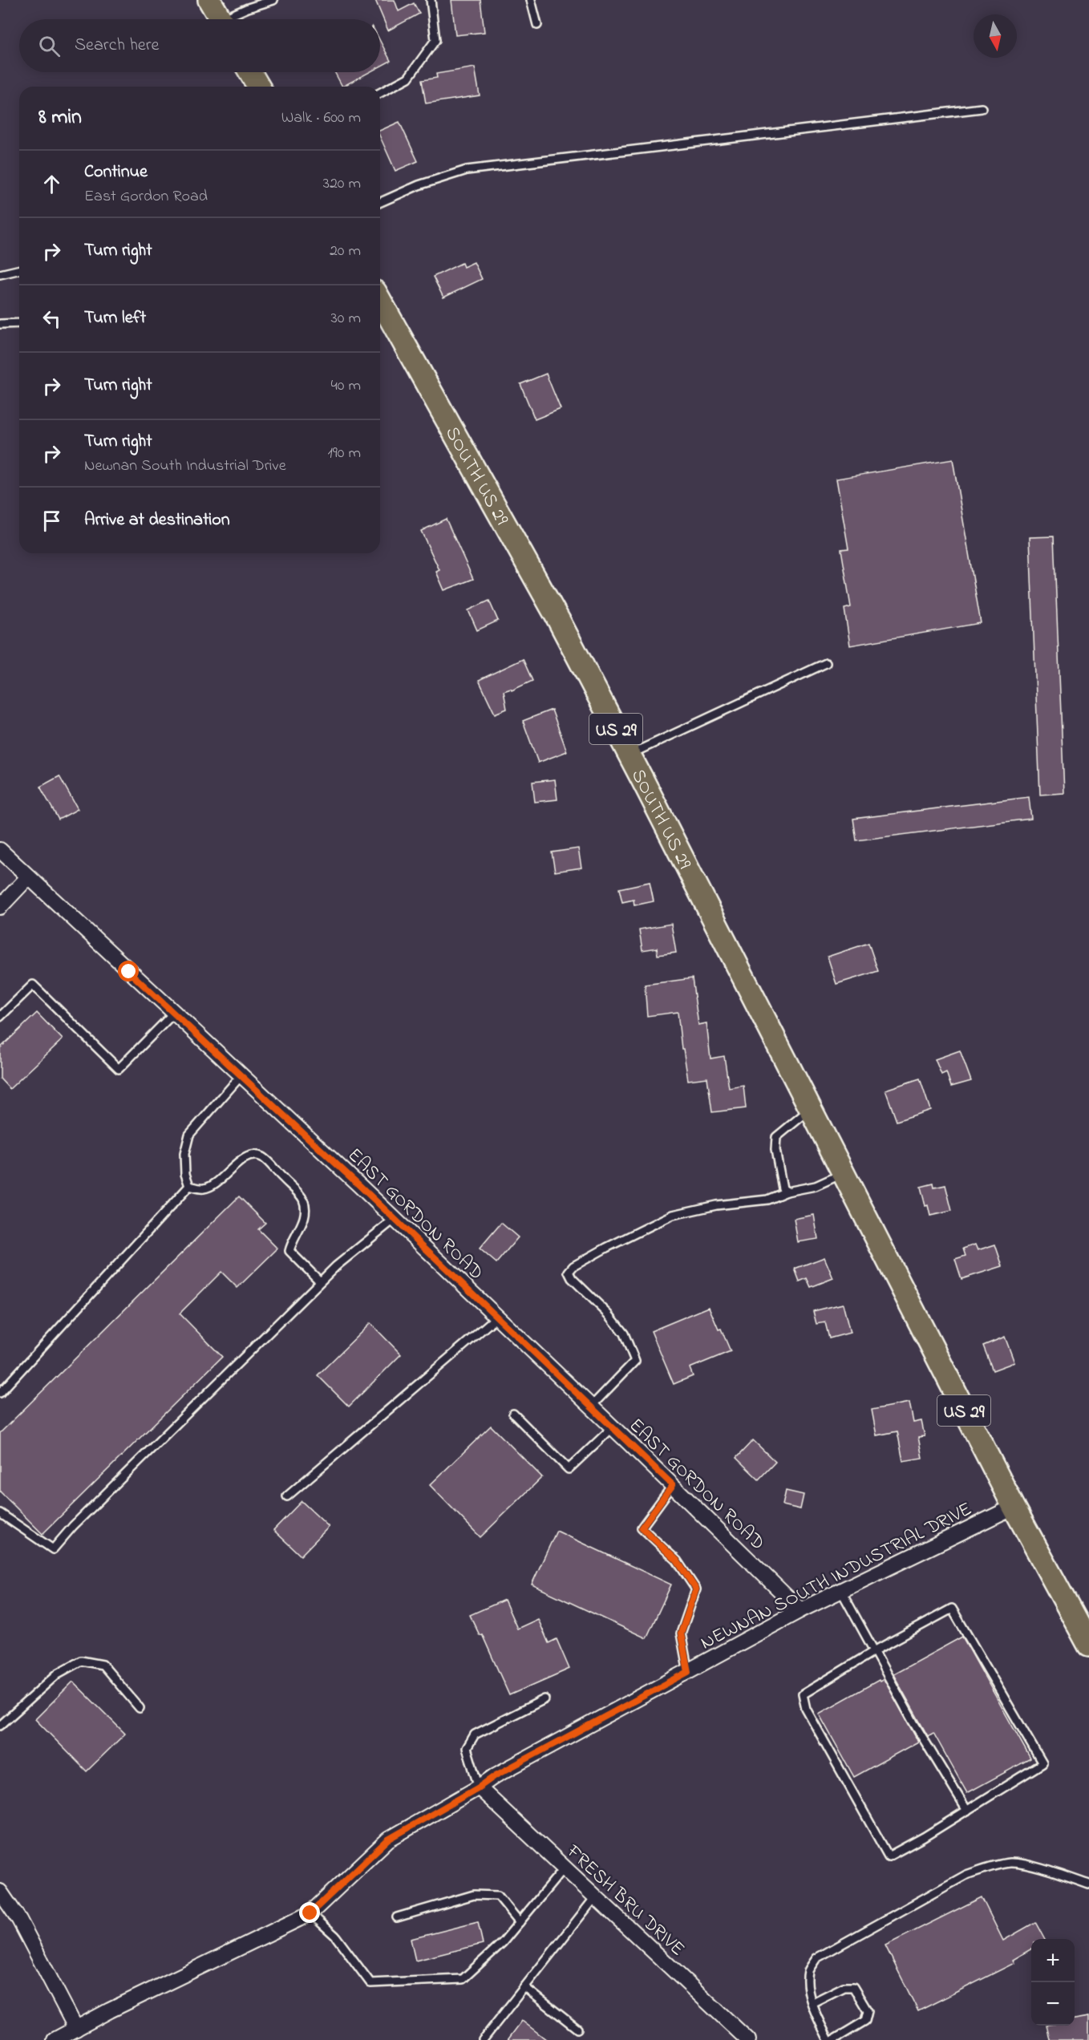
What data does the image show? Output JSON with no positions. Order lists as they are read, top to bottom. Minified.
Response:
{"streets":{"main road":["SOUTH US 29","US 29"],"street":["EAST GORDON ROAD","NEWNAN SOUTH INDUSTRIAL DRIVE","FRESH BRU DRIVE"]},"crossings":[["SOUTH US 29","US 29"],["US 29","NEWNAN SOUTH INDUSTRIAL DRIVE"],["EAST GORDON ROAD","NEWNAN SOUTH INDUSTRIAL DRIVE"],["NEWNAN SOUTH INDUSTRIAL DRIVE","FRESH BRU DRIVE"]],"north":"bottom","page":{"search":"Search here","heading":["8 min","Walk · 600 m"],"list":[["Continue","East Gordon Road","320 m"],["Turn right","20 m"],["Turn left","30 m"],["Turn right","40 m"],["Turn right","Newnan South Industrial Drive","190 m"],"Arrive at destination"],"map_buttons":["+","−"]}}
